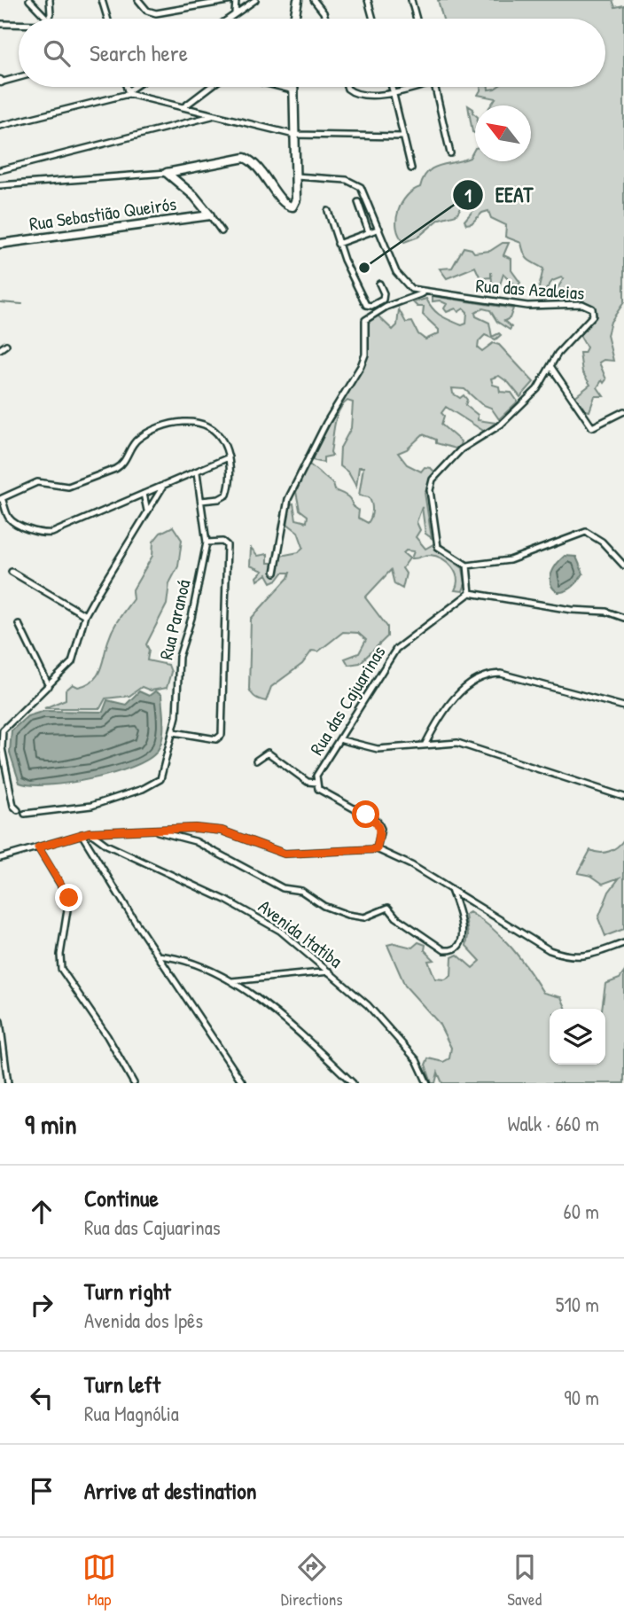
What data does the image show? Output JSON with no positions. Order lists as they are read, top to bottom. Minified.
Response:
{"streets":{"street":["Rua Sebastião Queirós","Rua das Azaleias","Rua Paranoá","Rua das Cajuarinas","Avenida Itatiba"]},"places":["EEAT"],"north":"top left","page":{"search":"Search here","heading":["9 min","Walk · 660 m"],"list":[["Continue","Rua das Cajuarinas","60 m"],["Turn right","Avenida dos Ipês","510 m"],["Turn left","Rua Magnólia","90 m"],"Arrive at destination"],"nav":["Map","Directions","Saved"]}}
